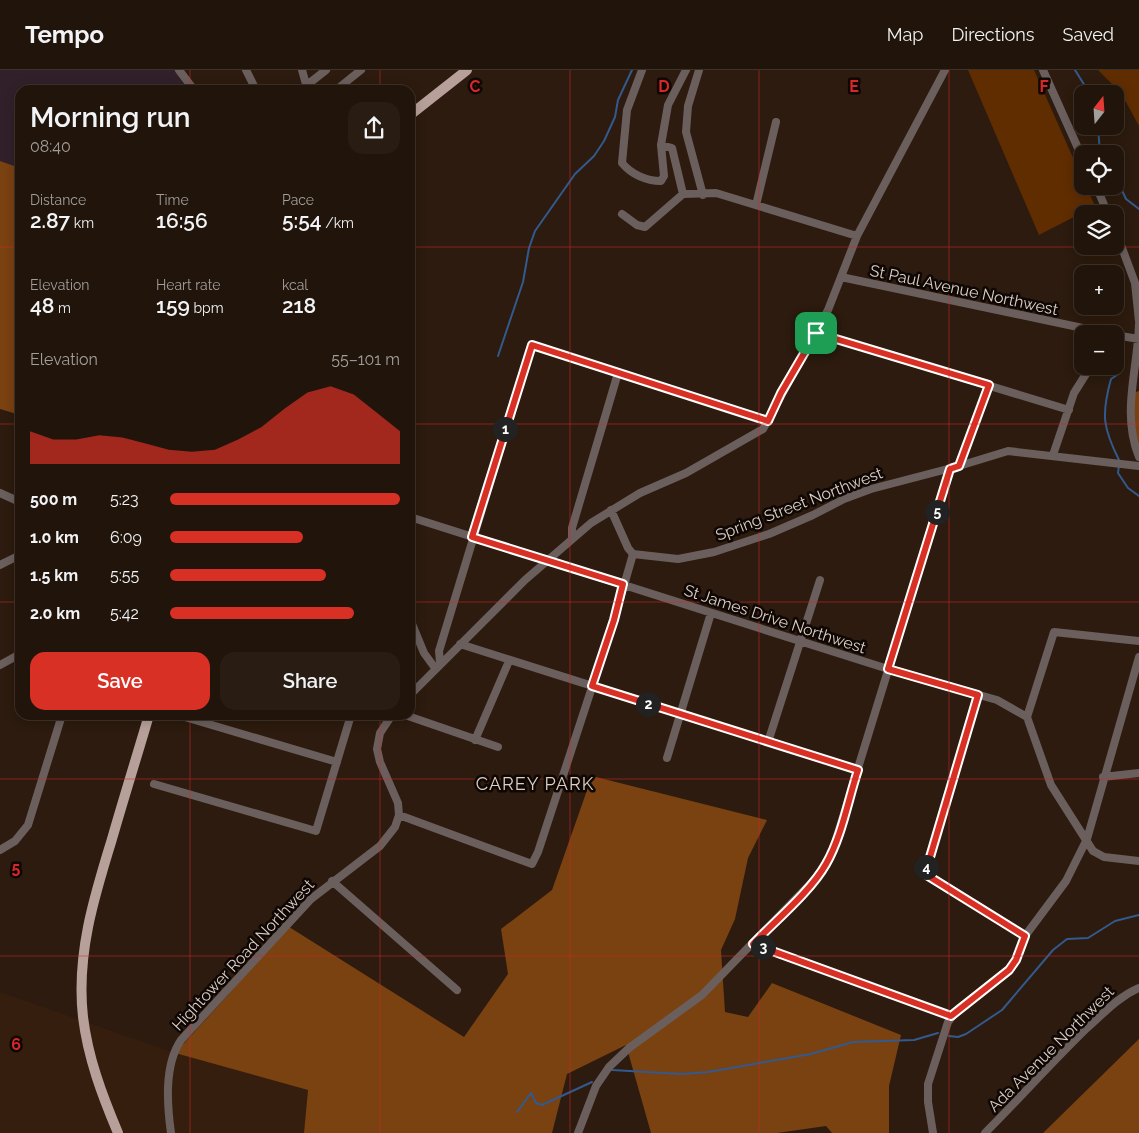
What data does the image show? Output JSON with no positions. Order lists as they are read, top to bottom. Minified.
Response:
{"streets":{"street":["St Paul Avenue Northwest","Spring Street Northwest","St James Drive Northwest","Hightower Road Northwest","Ada Avenue Northwest"]},"districts":["CAREY PARK"],"north":"top","page":{"header":"Tempo","nav":["Map","Directions","Saved"],"map_buttons":["+","−"],"heading":["Morning run","08:40"],"stats":[["Distance","2.87 km"],["Time","16:56"],["Pace","5:54 /km"],["Elevation","48 m"],["Heart rate","159 bpm"],["kcal","218"]],"chart":["Elevation","55–101 m"],"pins":["1","5","2","4","3"],"list":[{"name":"500 m","note":"5:23"},{"name":"1.0 km","note":"6:09"},{"name":"1.5 km","note":"5:55"},{"name":"2.0 km","note":"5:42"}],"buttons":["Save","Share"]},"grid":{"columns":["C","D","E","F"],"rows":["5","6"]}}
